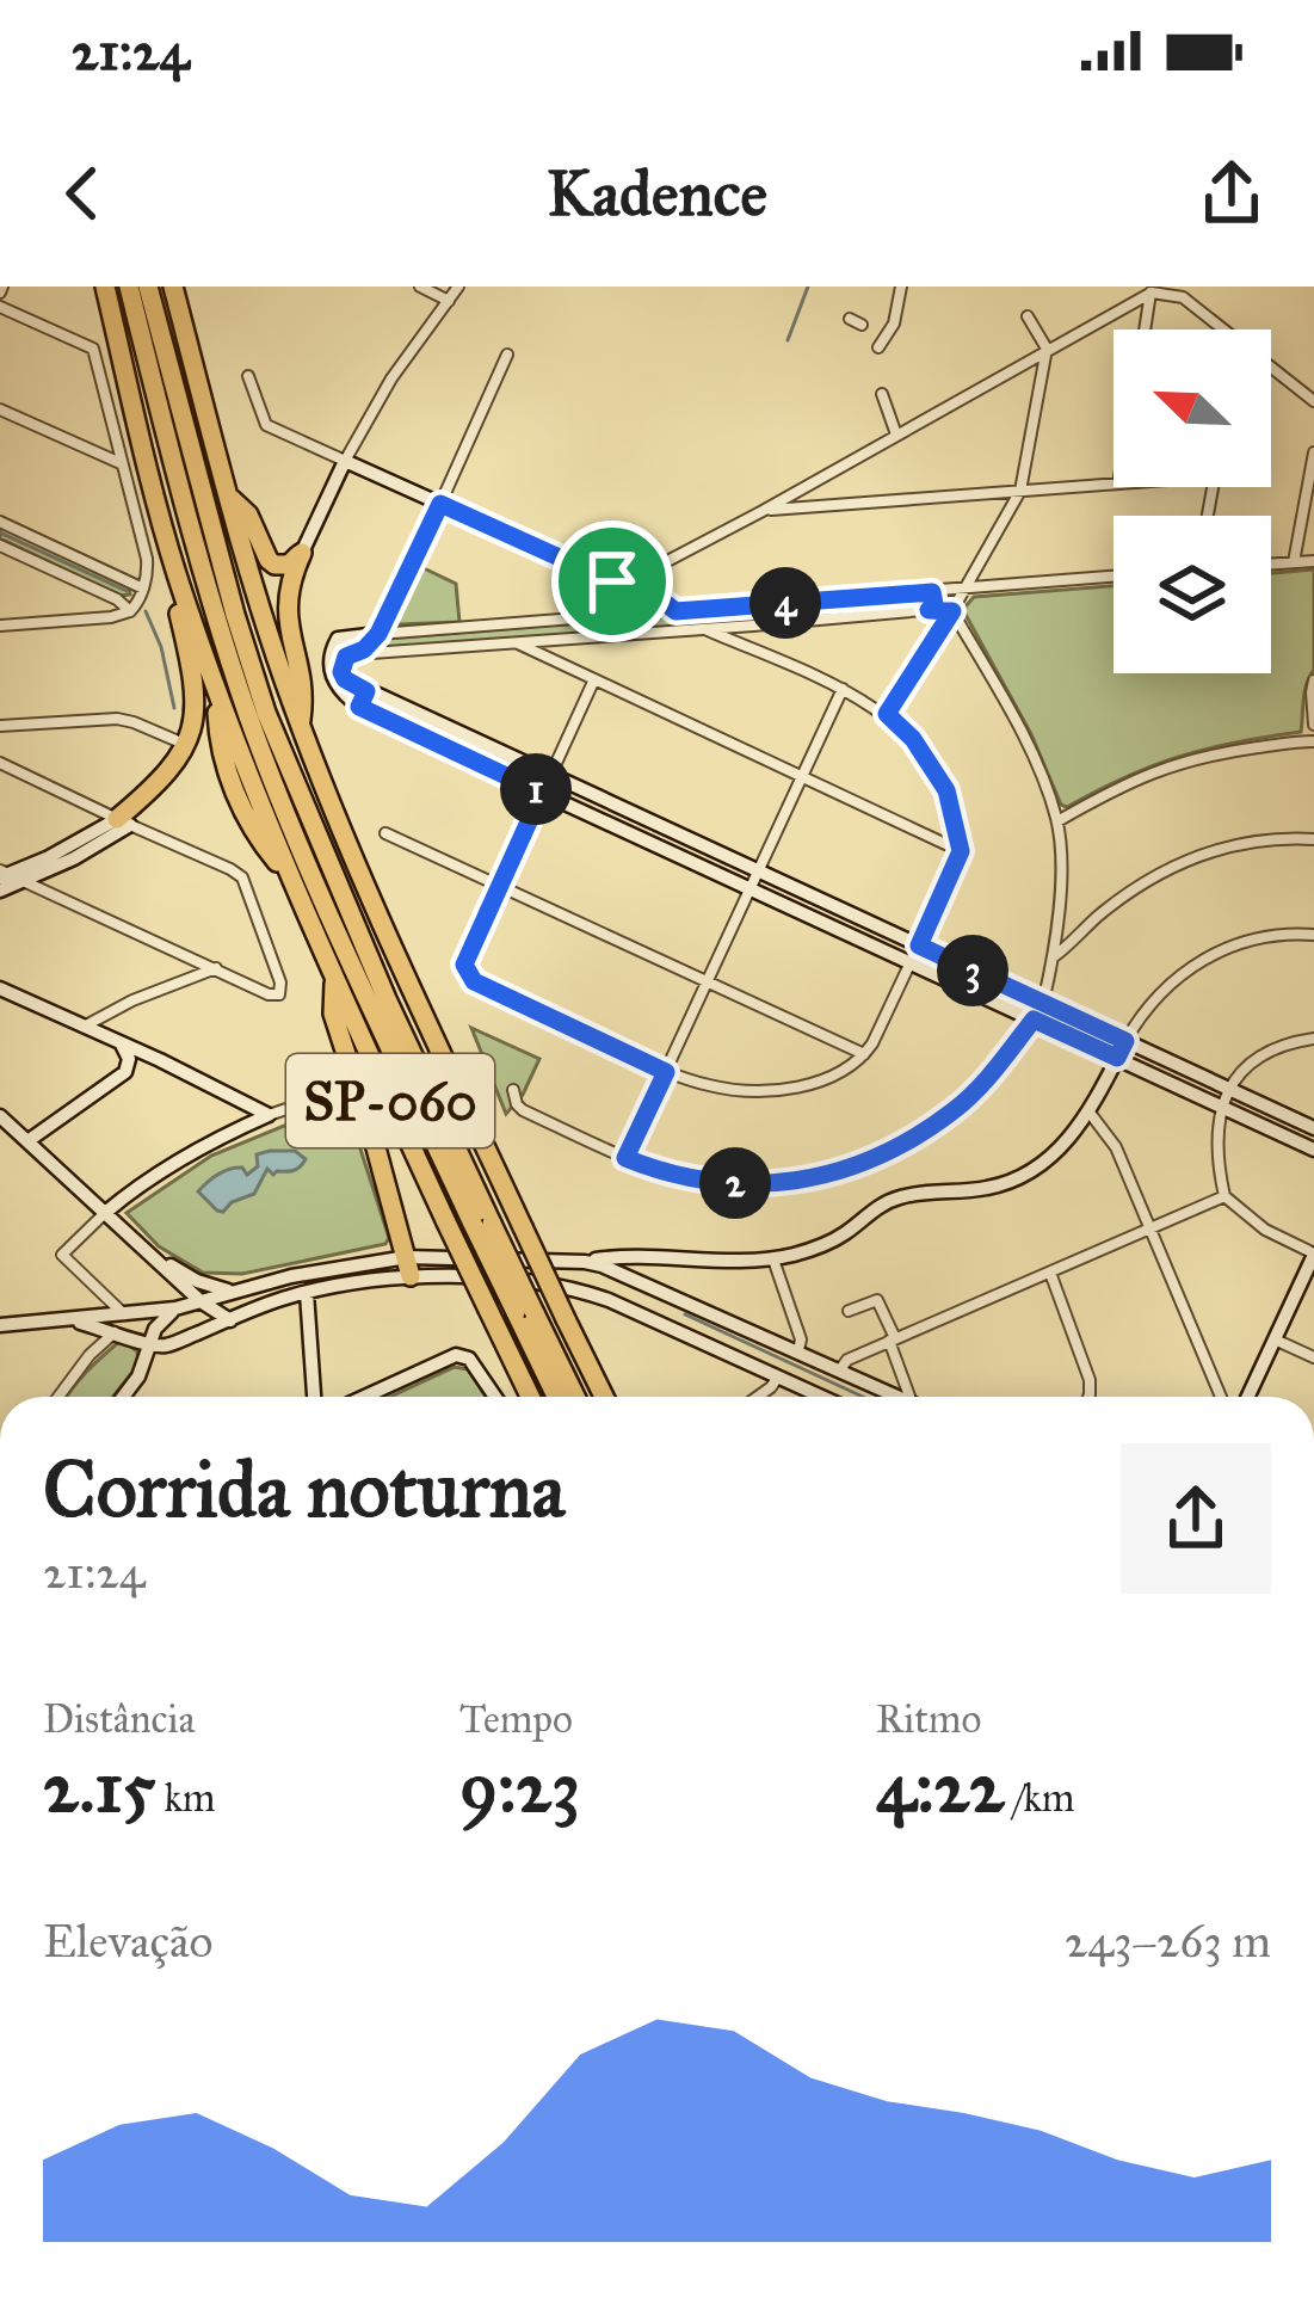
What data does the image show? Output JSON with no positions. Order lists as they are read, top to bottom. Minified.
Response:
{"streets":{"highway":["SP-060"]},"north":"top left","page":{"status":"21:24","header":"Kadence","pins":["4","1","3","2"],"heading":["Corrida noturna","21:24"],"stats":[["Distância","2.15 km"],["Tempo","9:23"],["Ritmo","4:22 /km"]],"chart":["Elevação","243–263 m"]}}
